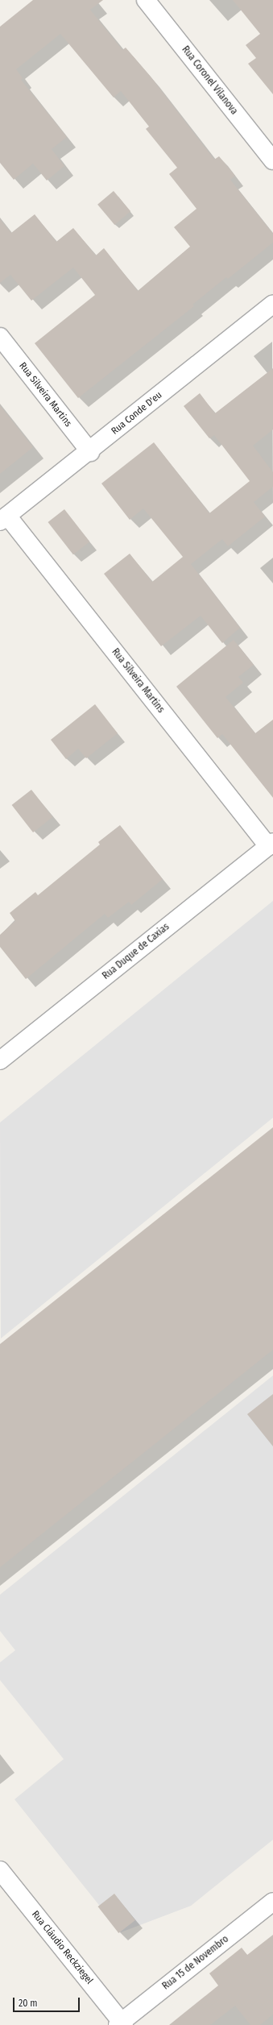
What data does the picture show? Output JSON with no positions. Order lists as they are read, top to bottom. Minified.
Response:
{"streets":{"street":["Rua Coronel Vilanova","Rua Silveira Martins","Rua Conde D'eu","Rua Duque de Caxias","Rua Cláudio Reckziegel","Rua 15 de Novembro"]},"crossings":[["Rua Silveira Martins","Rua Conde D'eu"],["Rua Silveira Martins","Rua Duque de Caxias"],["Rua Cláudio Reckziegel","Rua 15 de Novembro"]],"scale_bar":"20 m"}
